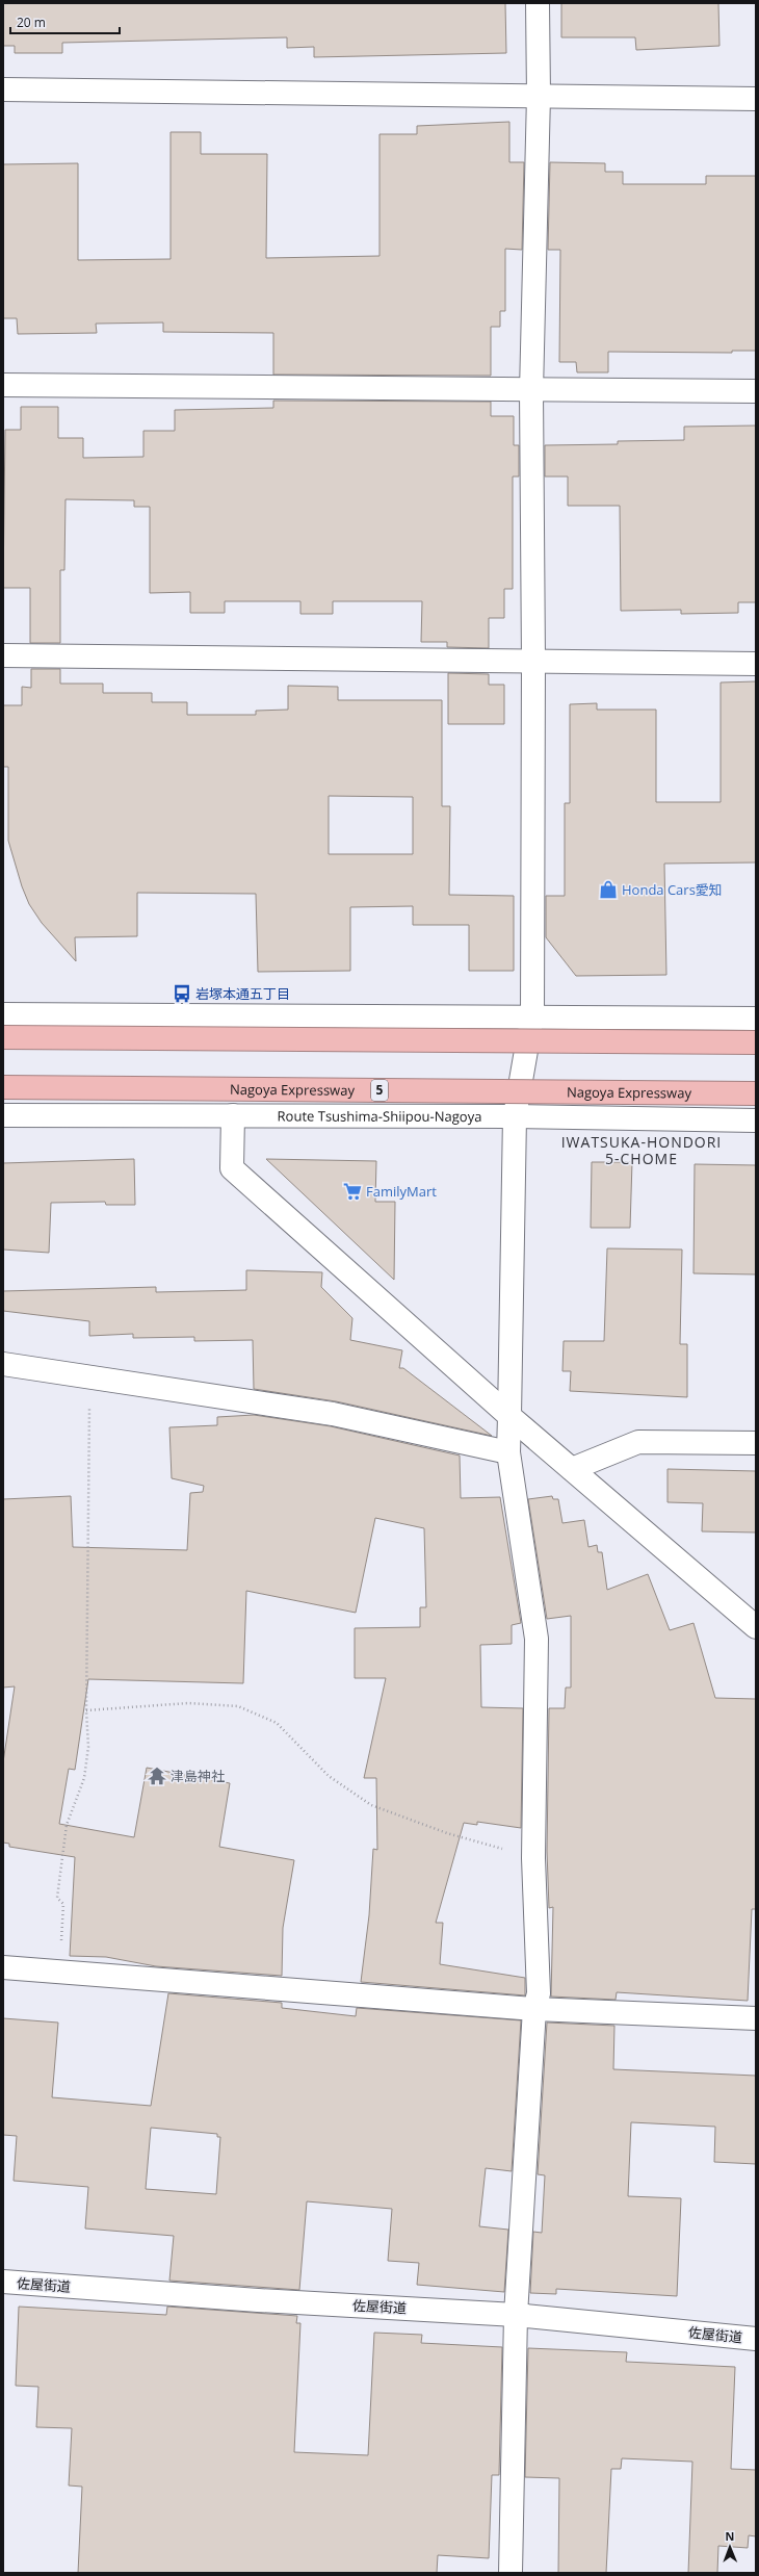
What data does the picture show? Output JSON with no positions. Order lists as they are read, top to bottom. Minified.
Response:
{"streets":{"highway":["Nagoya Expressway","5"],"street":["Route Tsushima-Shiipou-Nagoya","佐屋街道"]},"districts":["IWATSUKA-HONDORI 5-CHOME"],"places":{"shop":["Honda Cars愛知"],"bus stop":["岩塚本通五丁目"],"supermarket":["FamilyMart"],"temple":["津島神社"]},"scale_bar":"20 m","north":"top"}
